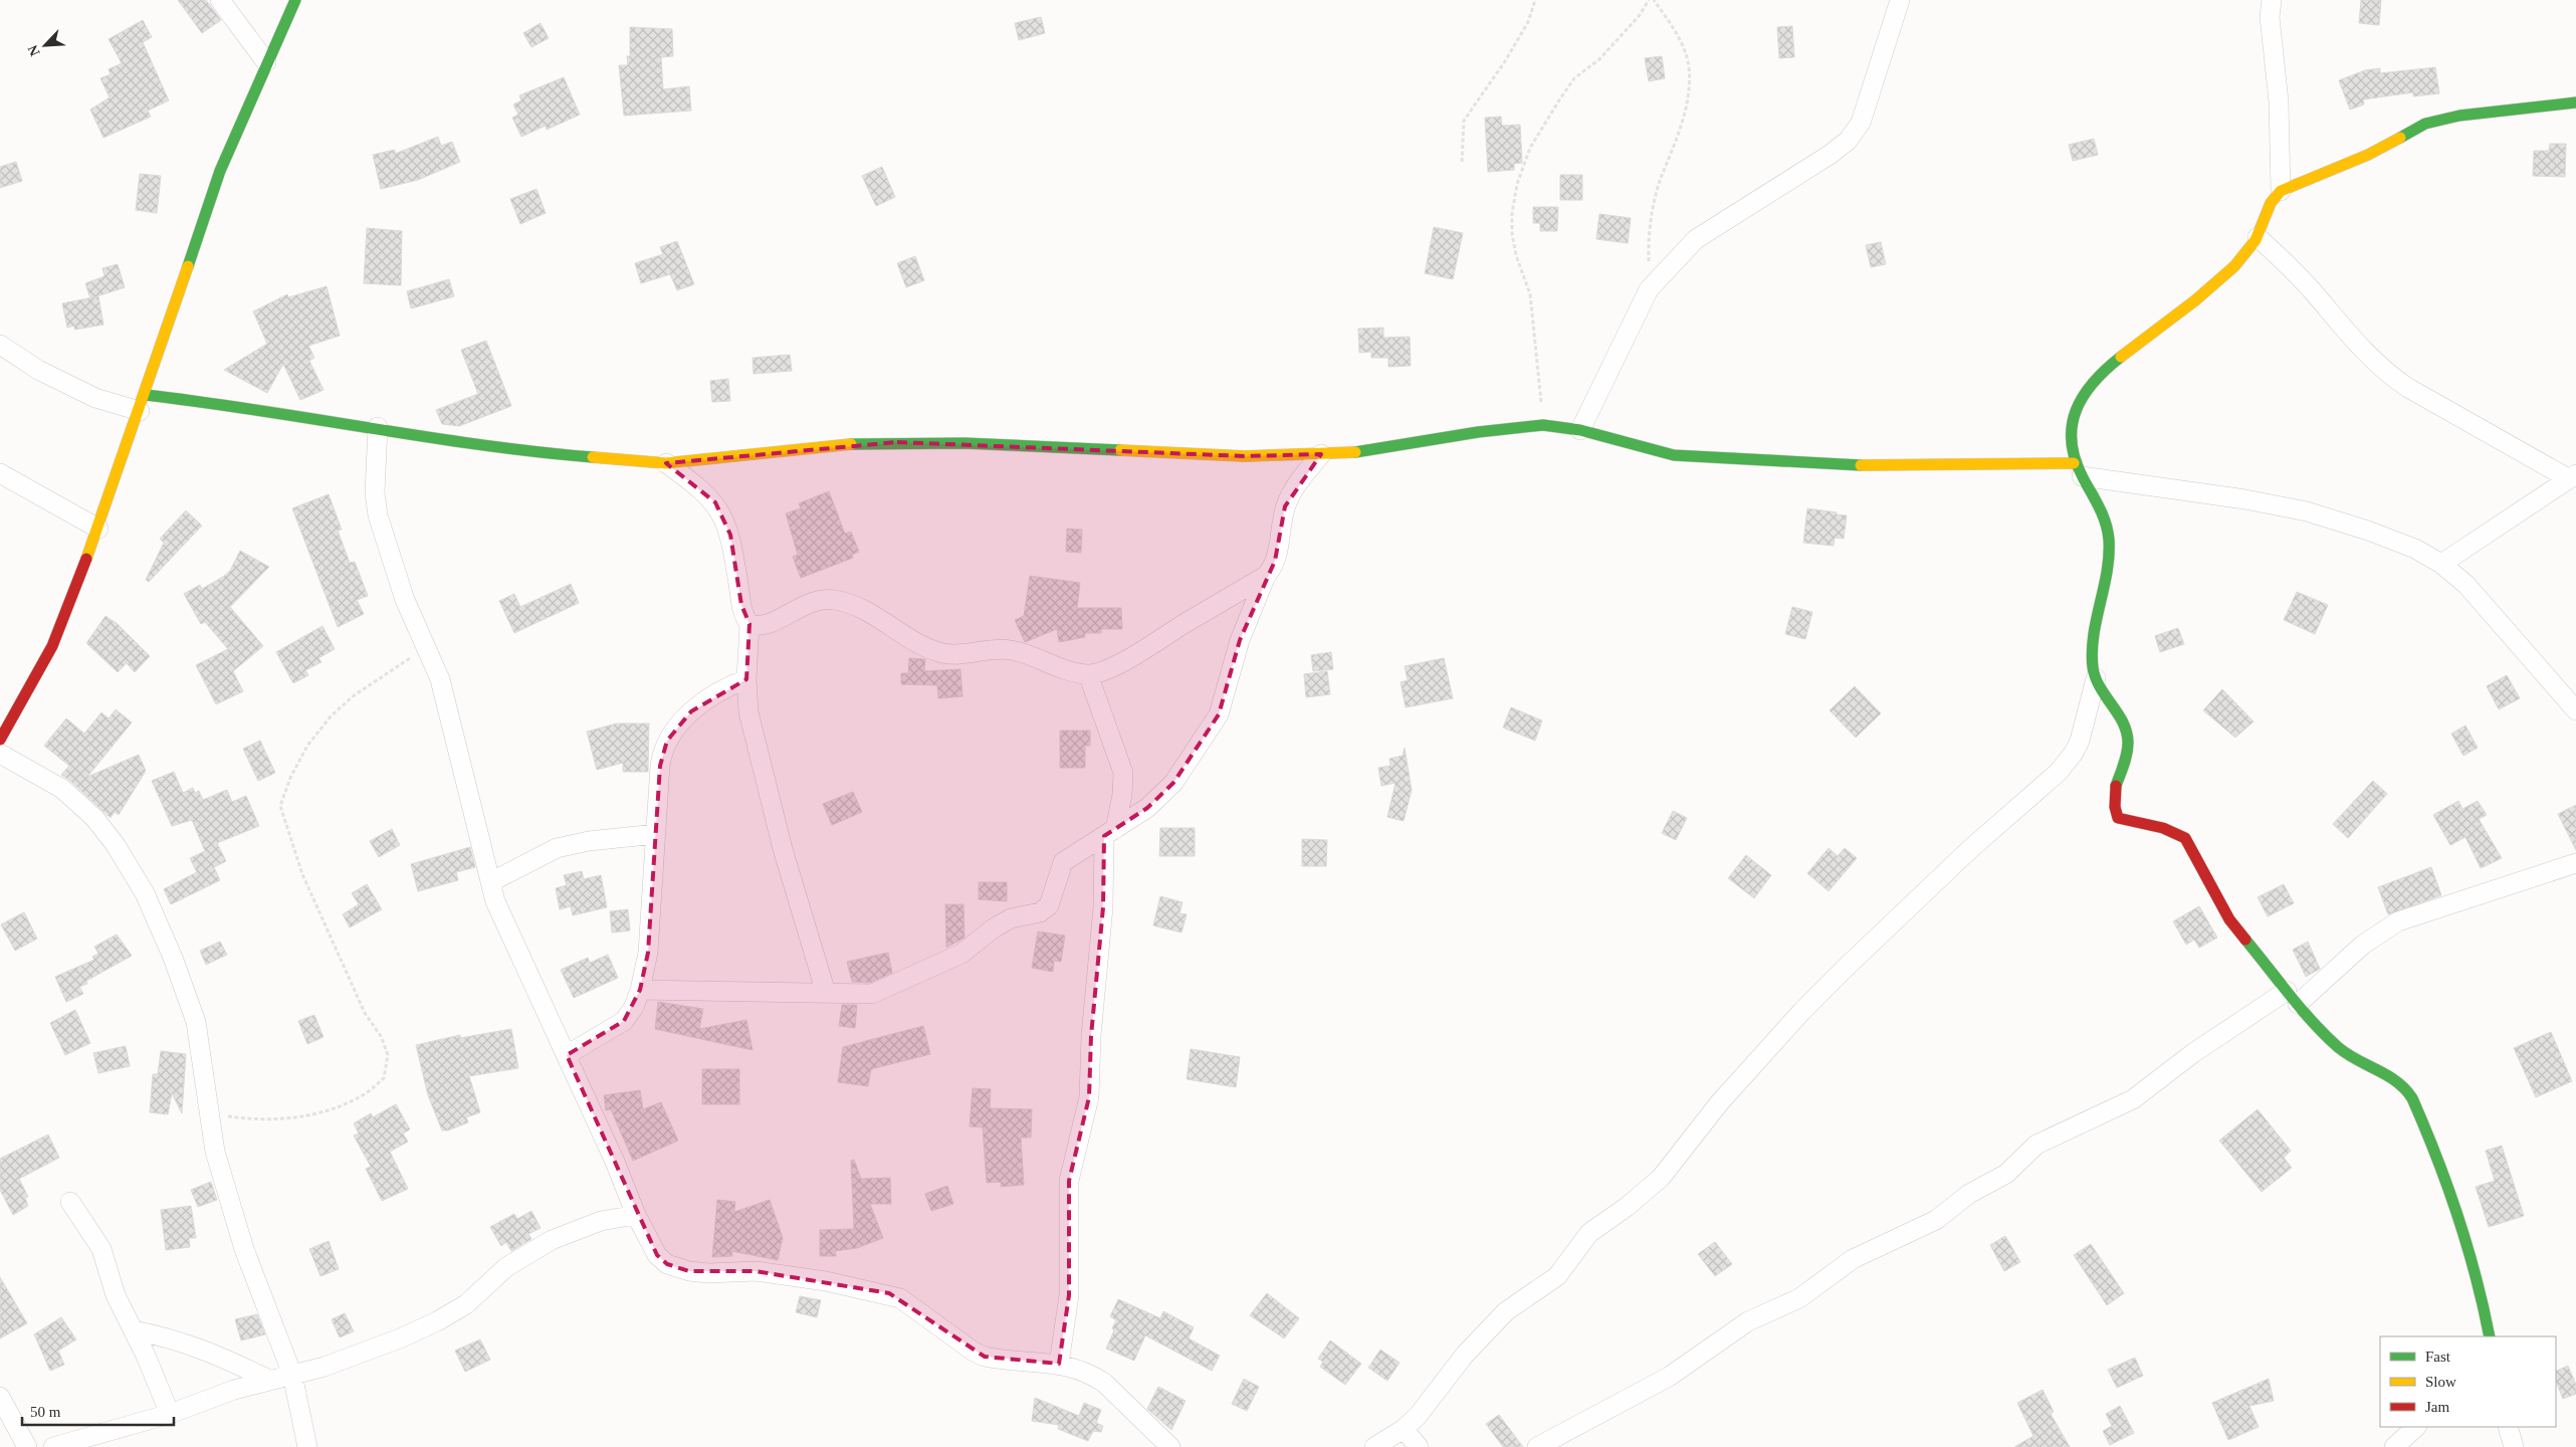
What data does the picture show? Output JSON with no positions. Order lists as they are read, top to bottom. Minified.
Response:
{"legend":["Fast","Slow","Jam"],"scale_bar":"50 m","north":"bottom left"}
